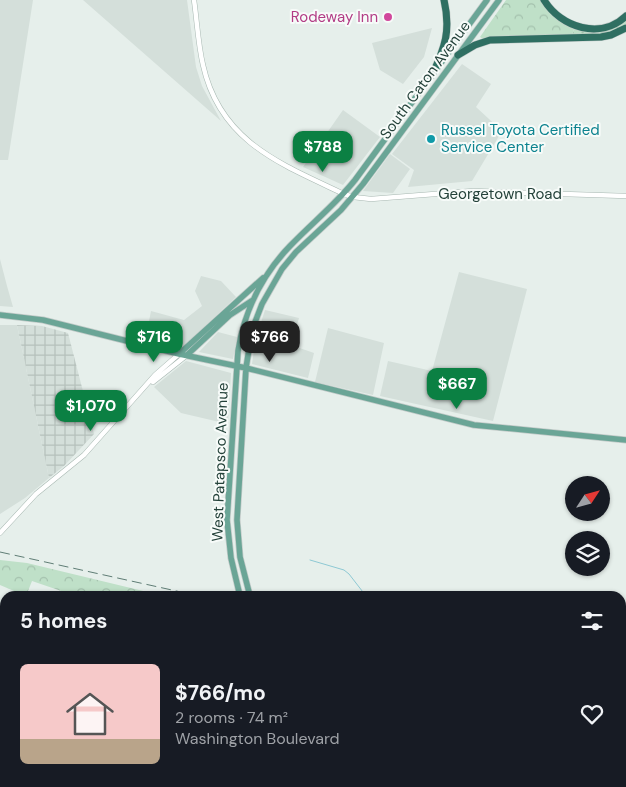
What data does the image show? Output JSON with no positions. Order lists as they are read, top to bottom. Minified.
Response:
{"streets":{"main road":["South Caton Avenue","West Patapsco Avenue"],"street":["Georgetown Road"]},"crossings":[["South Caton Avenue","Georgetown Road"],["South Caton Avenue","West Patapsco Avenue"]],"places":["Rodeway Inn","Russel Toyota Certified Service Center"],"north":"top right","page":{"price":["$788","$716","$766","$667","$1,070"],"heading":"5 homes","list":[{"name":"$766/mo","note":"2 rooms · 74 m² · Washington Boulevard"}]}}
